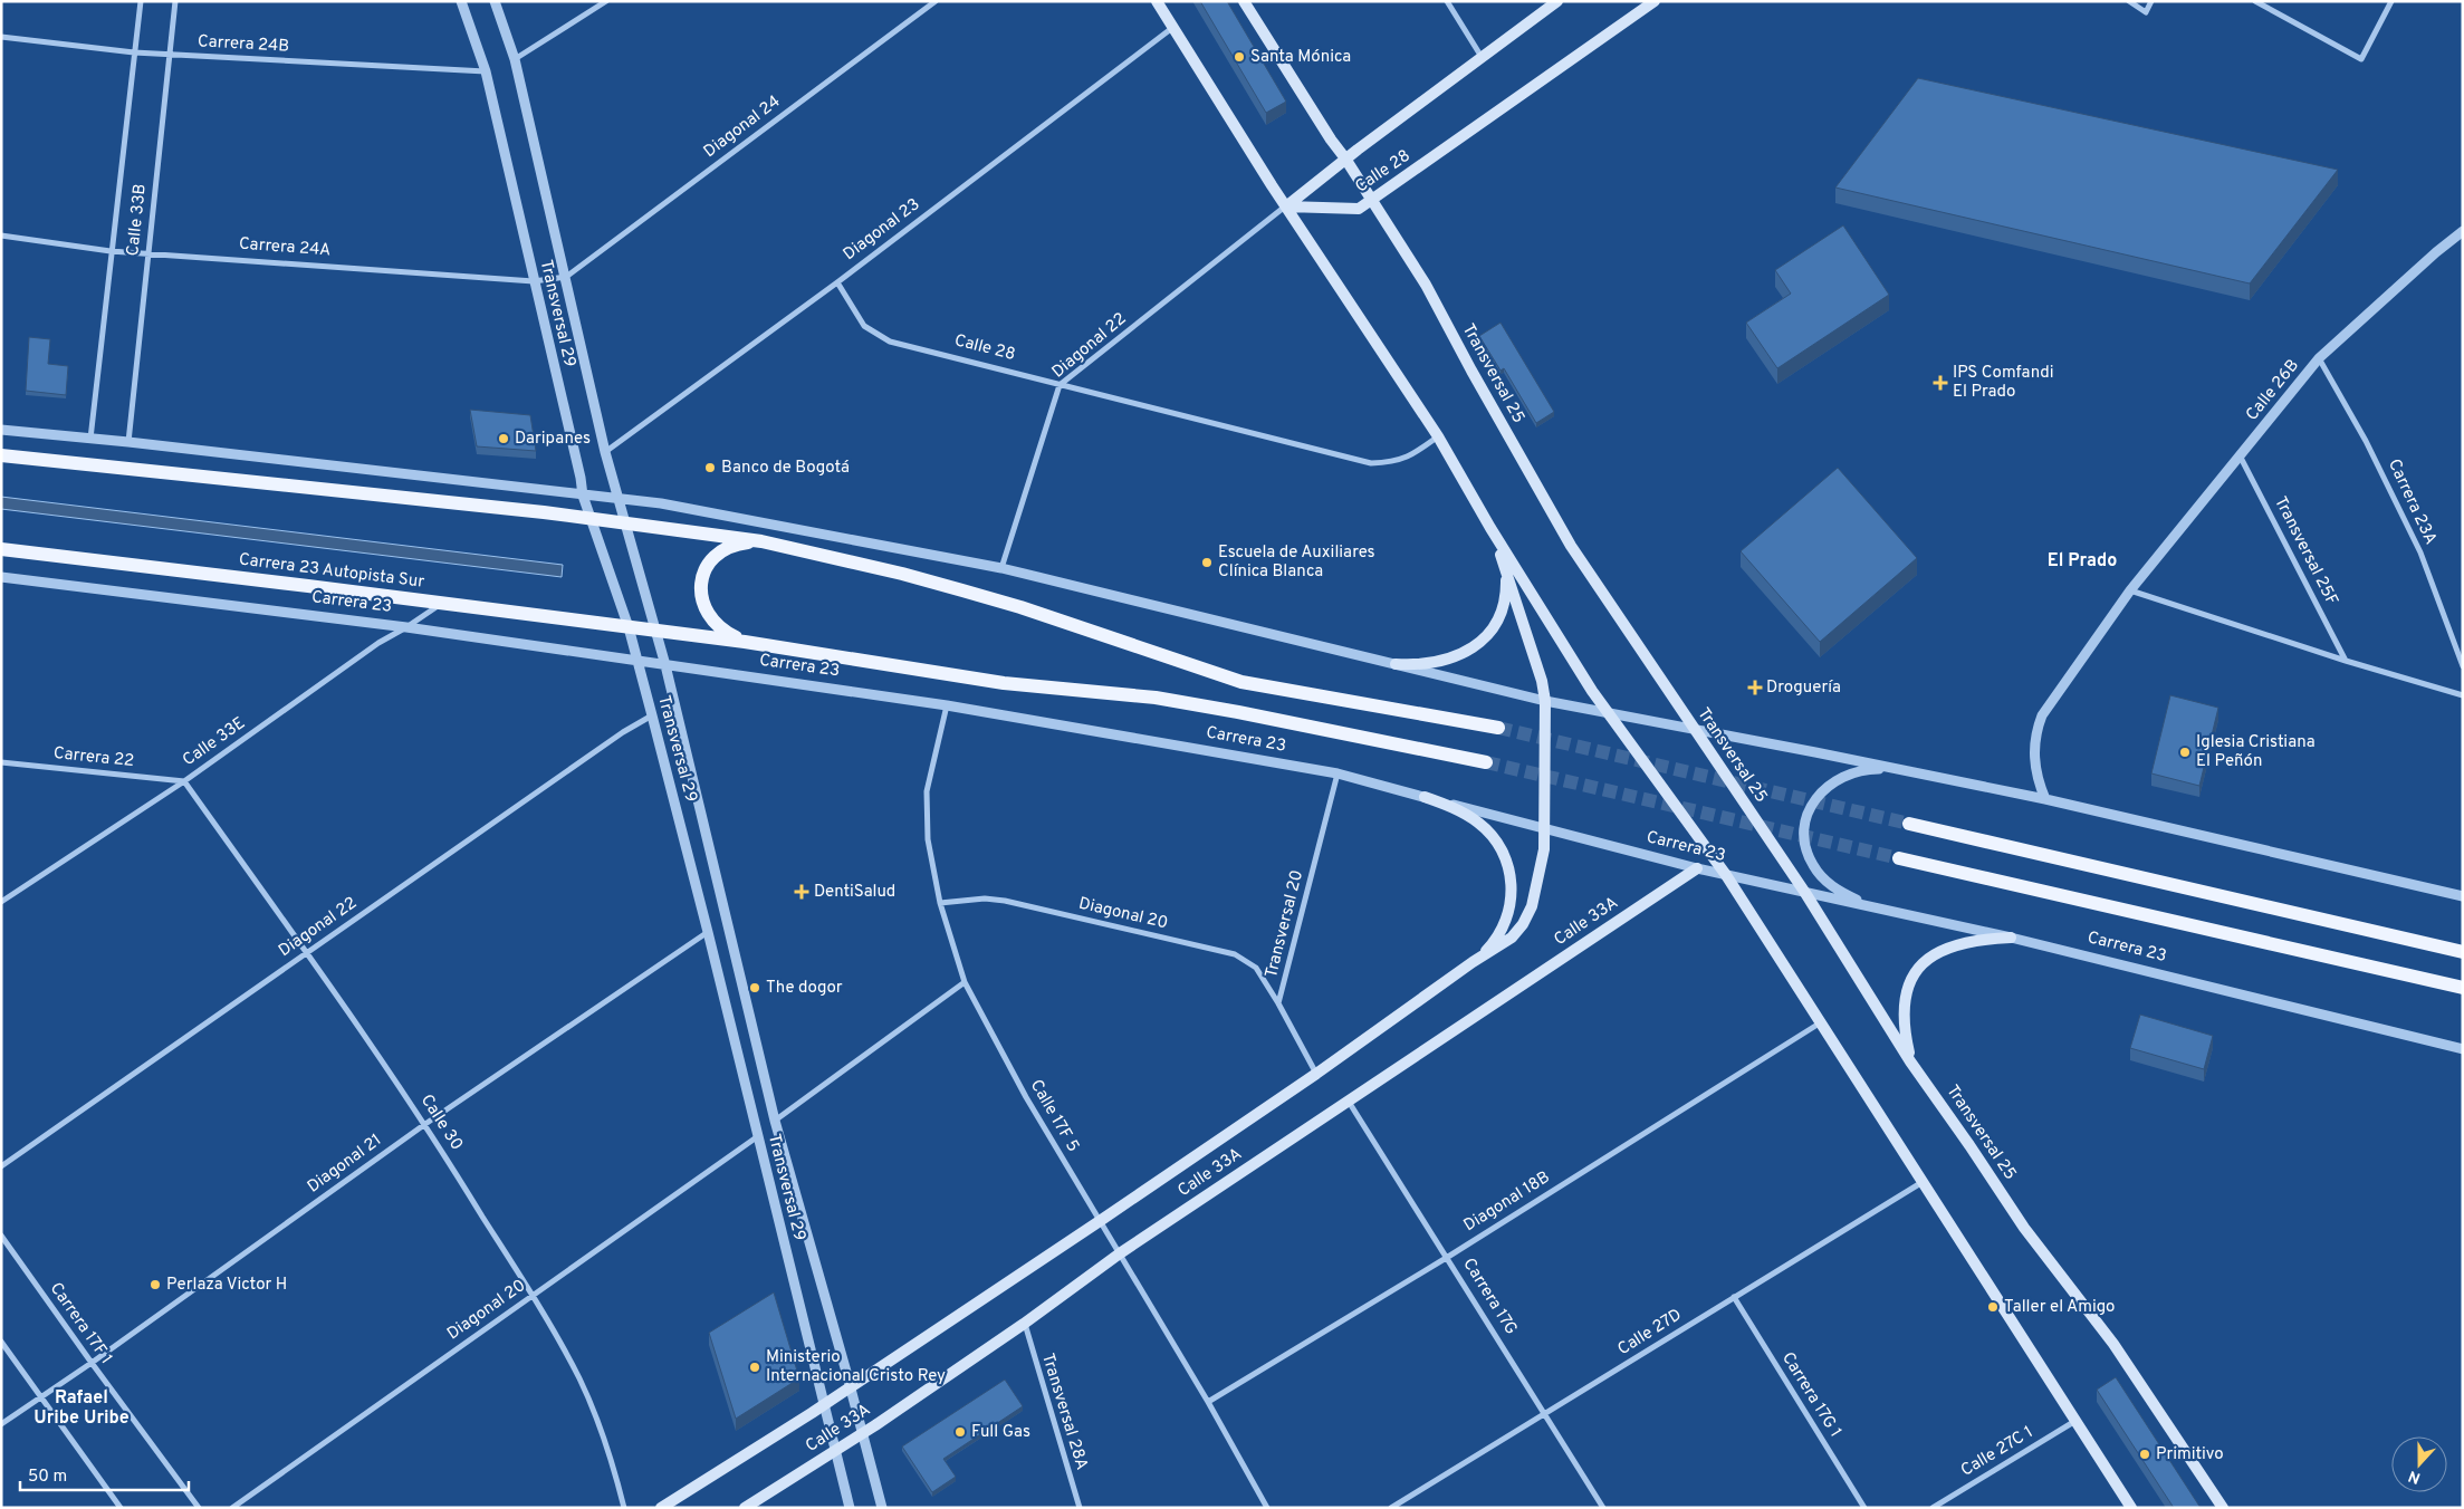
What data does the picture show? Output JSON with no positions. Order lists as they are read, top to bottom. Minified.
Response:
{"streets":{"main road":["Calle 28","Transversal 25","Carrera 23 Autopista Sur","Carrera 23","Calle 33A"],"street":["Carrera 24B","Diagonal 24","Calle 33B","Diagonal 23","Carrera 24A","Transversal 29","Diagonal 22","Calle 26B","Carrera 23A","Transversal 25F","Calle 33E","Carrera 22","Diagonal 20","Transversal 20","Calle 17F 5","Calle 30","Diagonal 21","Diagonal 18B","Carrera 17G","Carrera 17F 1","Calle 27D","Carrera 17G 1","Transversal 28A","Calle 27C 1"]},"crossings":[["Carrera 24B","Calle 33B"],["Carrera 24B","Transversal 29"],["Diagonal 24","Carrera 24A"],["Diagonal 24","Transversal 29"],["Calle 28","Diagonal 23"],["Calle 28","Diagonal 22"],["Calle 28","Transversal 25"],["Calle 33B","Carrera 24A"],["Diagonal 23","Transversal 29"],["Carrera 24A","Transversal 29"],["Transversal 29","Diagonal 22"],["Transversal 29","Carrera 23 Autopista Sur"],["Transversal 29","Carrera 23"],["Transversal 29","Diagonal 20"],["Transversal 29","Calle 33A"],["Transversal 29","Diagonal 21"],["Diagonal 22","Calle 30"],["Transversal 25","Carrera 23"],["Calle 26B","Carrera 23A"],["Calle 26B","Transversal 25F"],["Carrera 23 Autopista Sur","Carrera 23"],["Carrera 23 Autopista Sur","Calle 33E"],["Carrera 23","Calle 33E"],["Carrera 23","Calle 33A"],["Carrera 23","Transversal 20"],["Carrera 23","Calle 17F 5"],["Calle 33E","Carrera 22"],["Calle 33E","Calle 30"],["Carrera 22","Calle 30"],["Diagonal 20","Transversal 20"],["Diagonal 20","Calle 17F 5"],["Diagonal 20","Calle 30"],["Calle 33A","Transversal 20"],["Calle 33A","Calle 17F 5"],["Calle 33A","Carrera 17G"],["Calle 33A","Transversal 28A"],["Calle 17F 5","Diagonal 18B"],["Calle 30","Diagonal 21"],["Diagonal 21","Carrera 17F 1"],["Diagonal 18B","Carrera 17G"],["Carrera 17G","Calle 27D"],["Calle 27D","Carrera 17G 1"]],"districts":["El Prado","Rafael Uribe Uribe"],"places":{"other":["Santa Mónica","Daripanes","Banco de Bogotá","Escuela de Auxiliares Clínica Blanca","Iglesia Cristiana El Peñón","The dogor","Perlaza Victor H","Taller el Amigo","Ministerio Internacional Cristo Rey","Full Gas","Primitivo"],"health":["IPS Comfandi El Prado","Droguería","DentiSalud"]},"scale_bar":"50 m","north":"bottom"}
